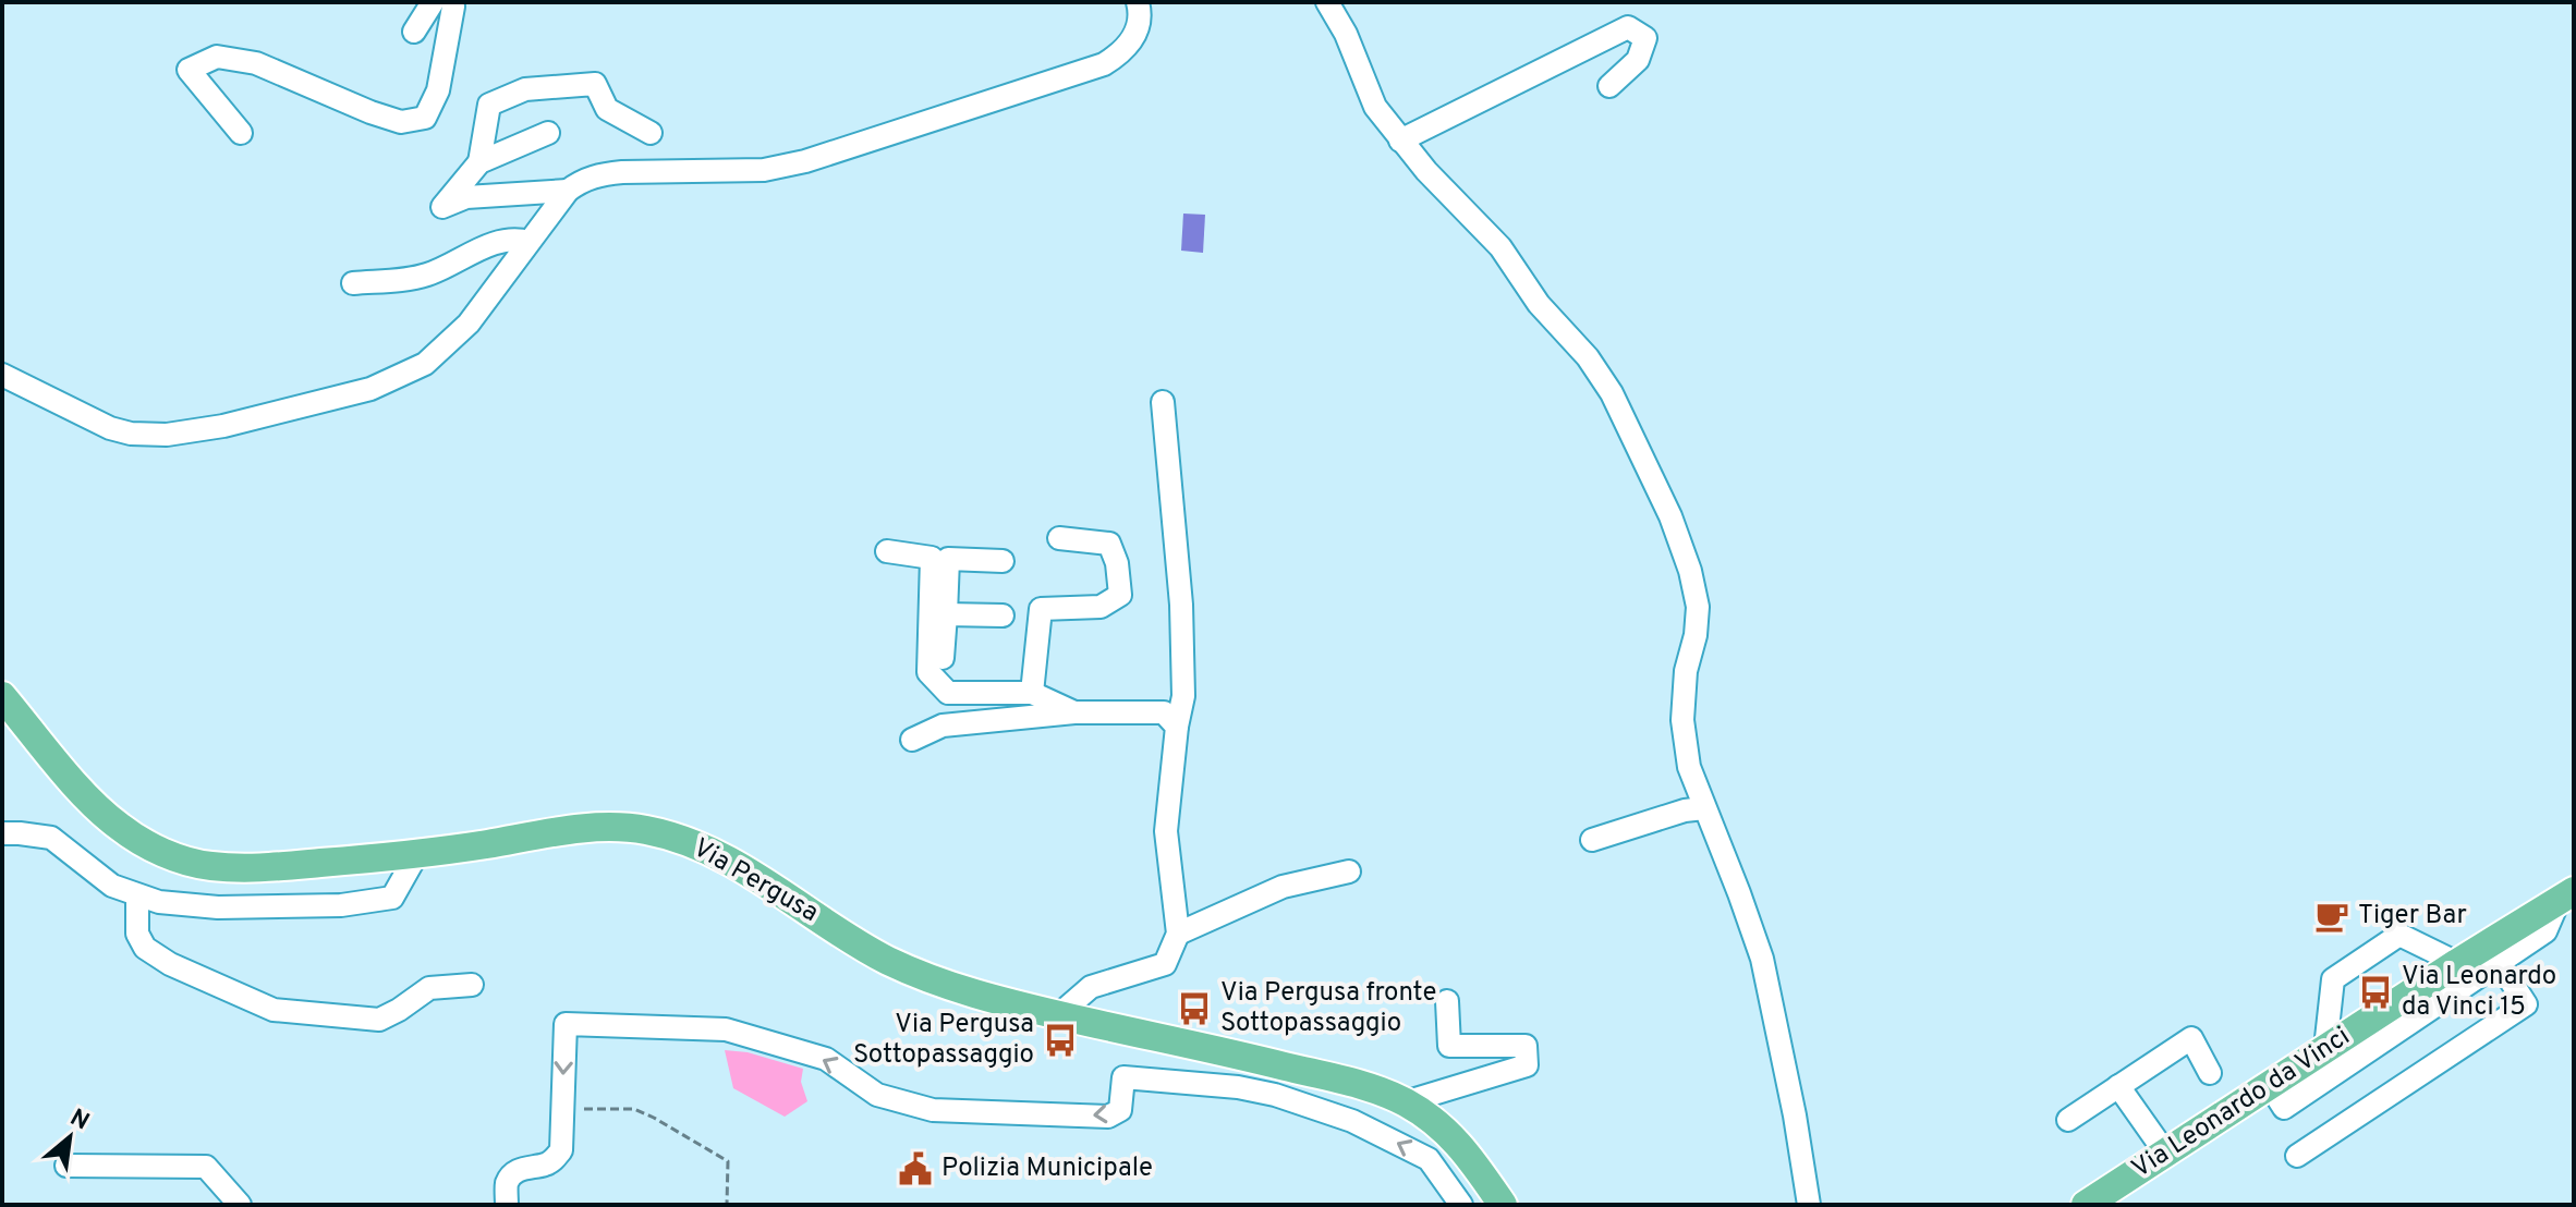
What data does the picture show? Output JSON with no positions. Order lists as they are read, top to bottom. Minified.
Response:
{"streets":{"main road":["Via Pergusa","Via Leonardo da Vinci"]},"places":{"cafe":["Tiger Bar"],"bus stop":["Via Leonardo da Vinci 15","Via Pergusa fronte Sottopassaggio","Via Pergusa Sottopassaggio"],"public building":["Polizia Municipale"]},"north":"top right"}
